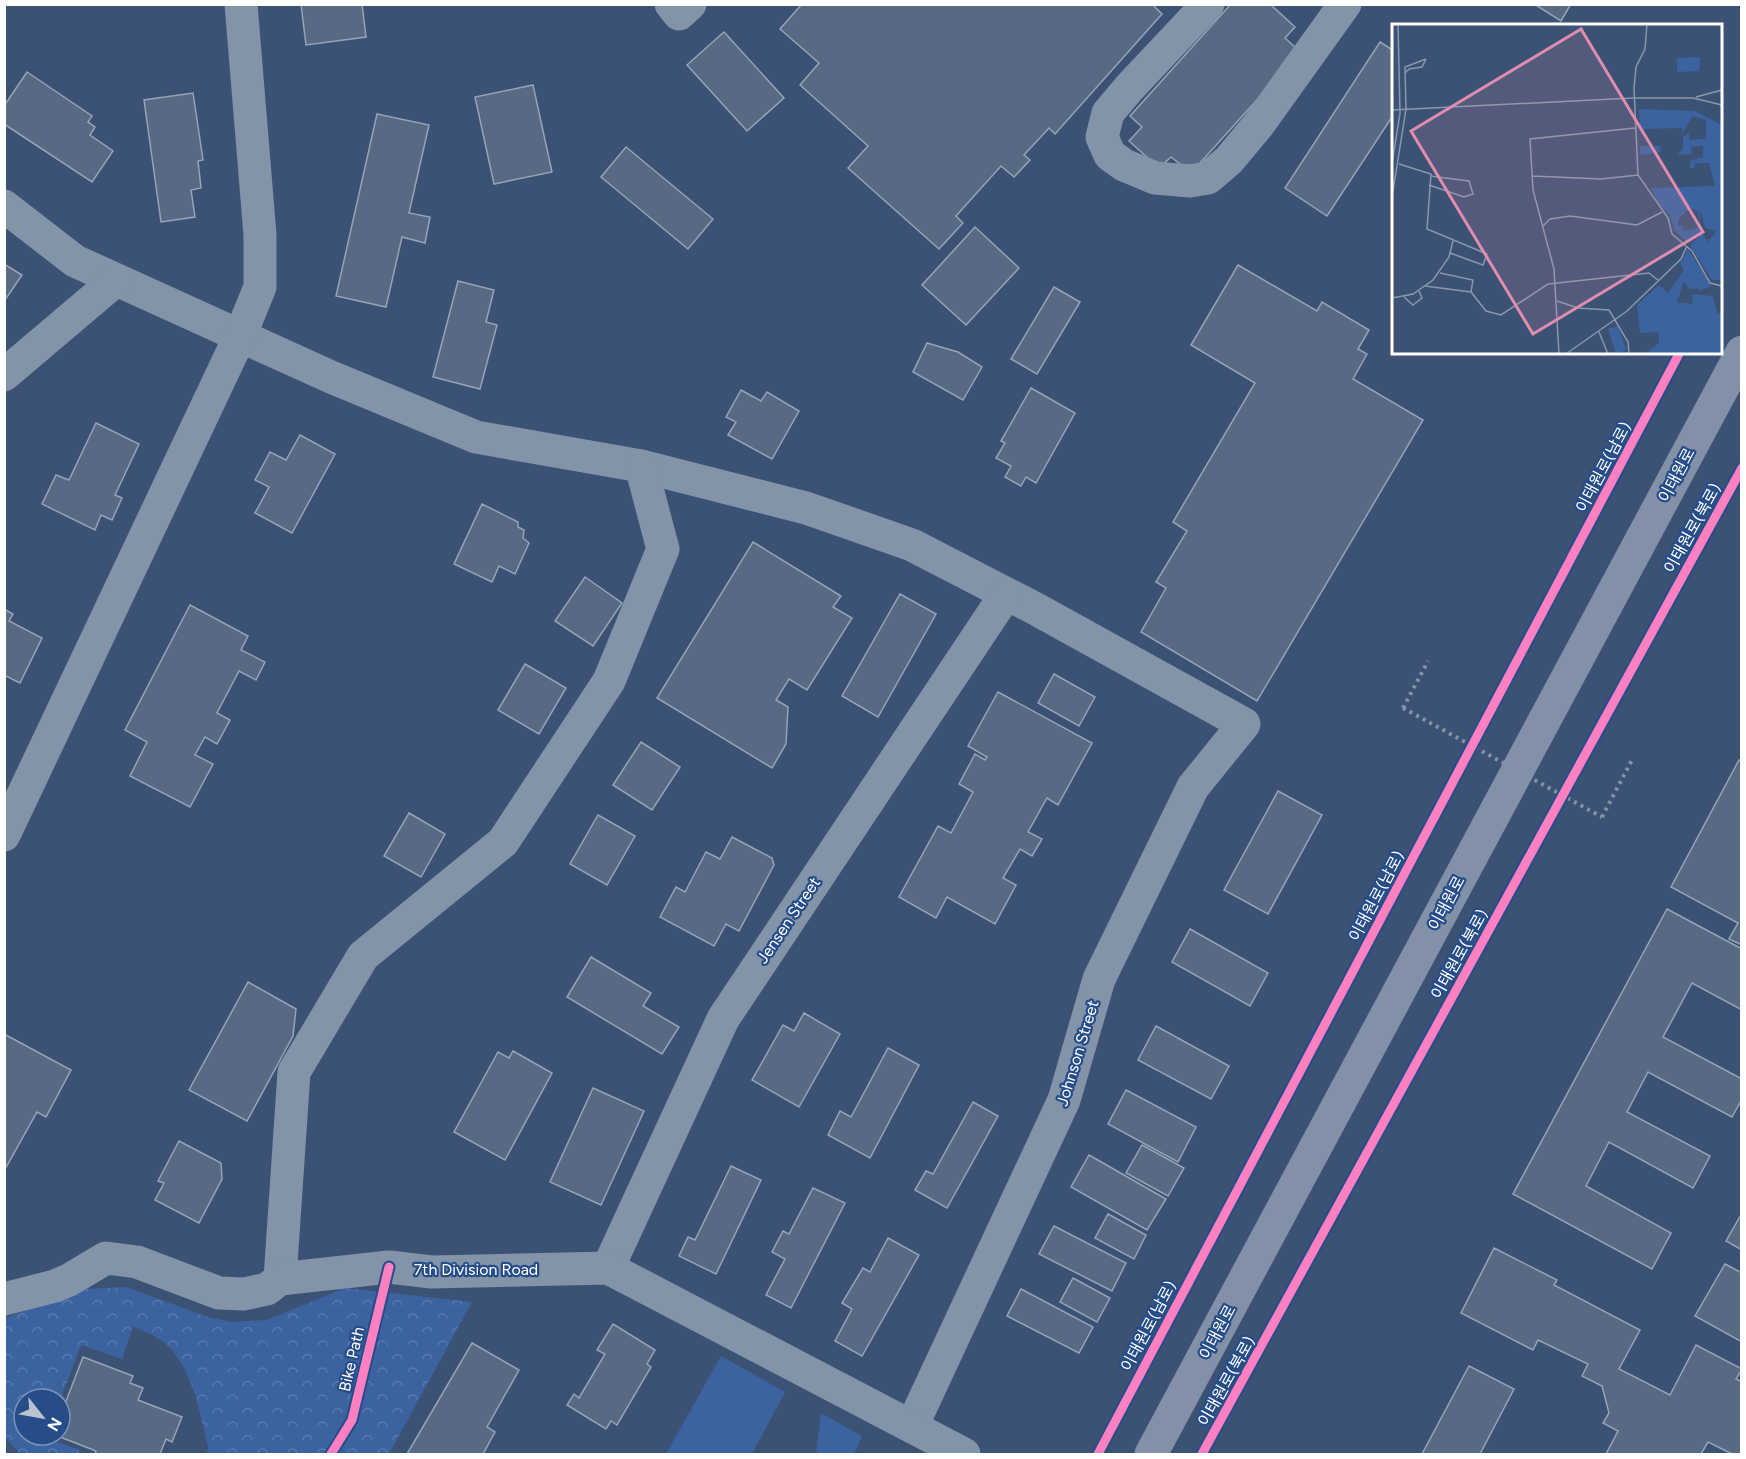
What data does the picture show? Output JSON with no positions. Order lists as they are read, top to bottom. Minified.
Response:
{"streets":{"main road":["이태원로"],"lane":["Jensen Street","Johnson Street","7th Division Road"],"cycle path":["이태원로(남로)","이태원로(북로)","Bike Path"]},"crossings":[["Jensen Street","Johnson Street"],["Jensen Street","7th Division Road"]],"north":"bottom right"}
